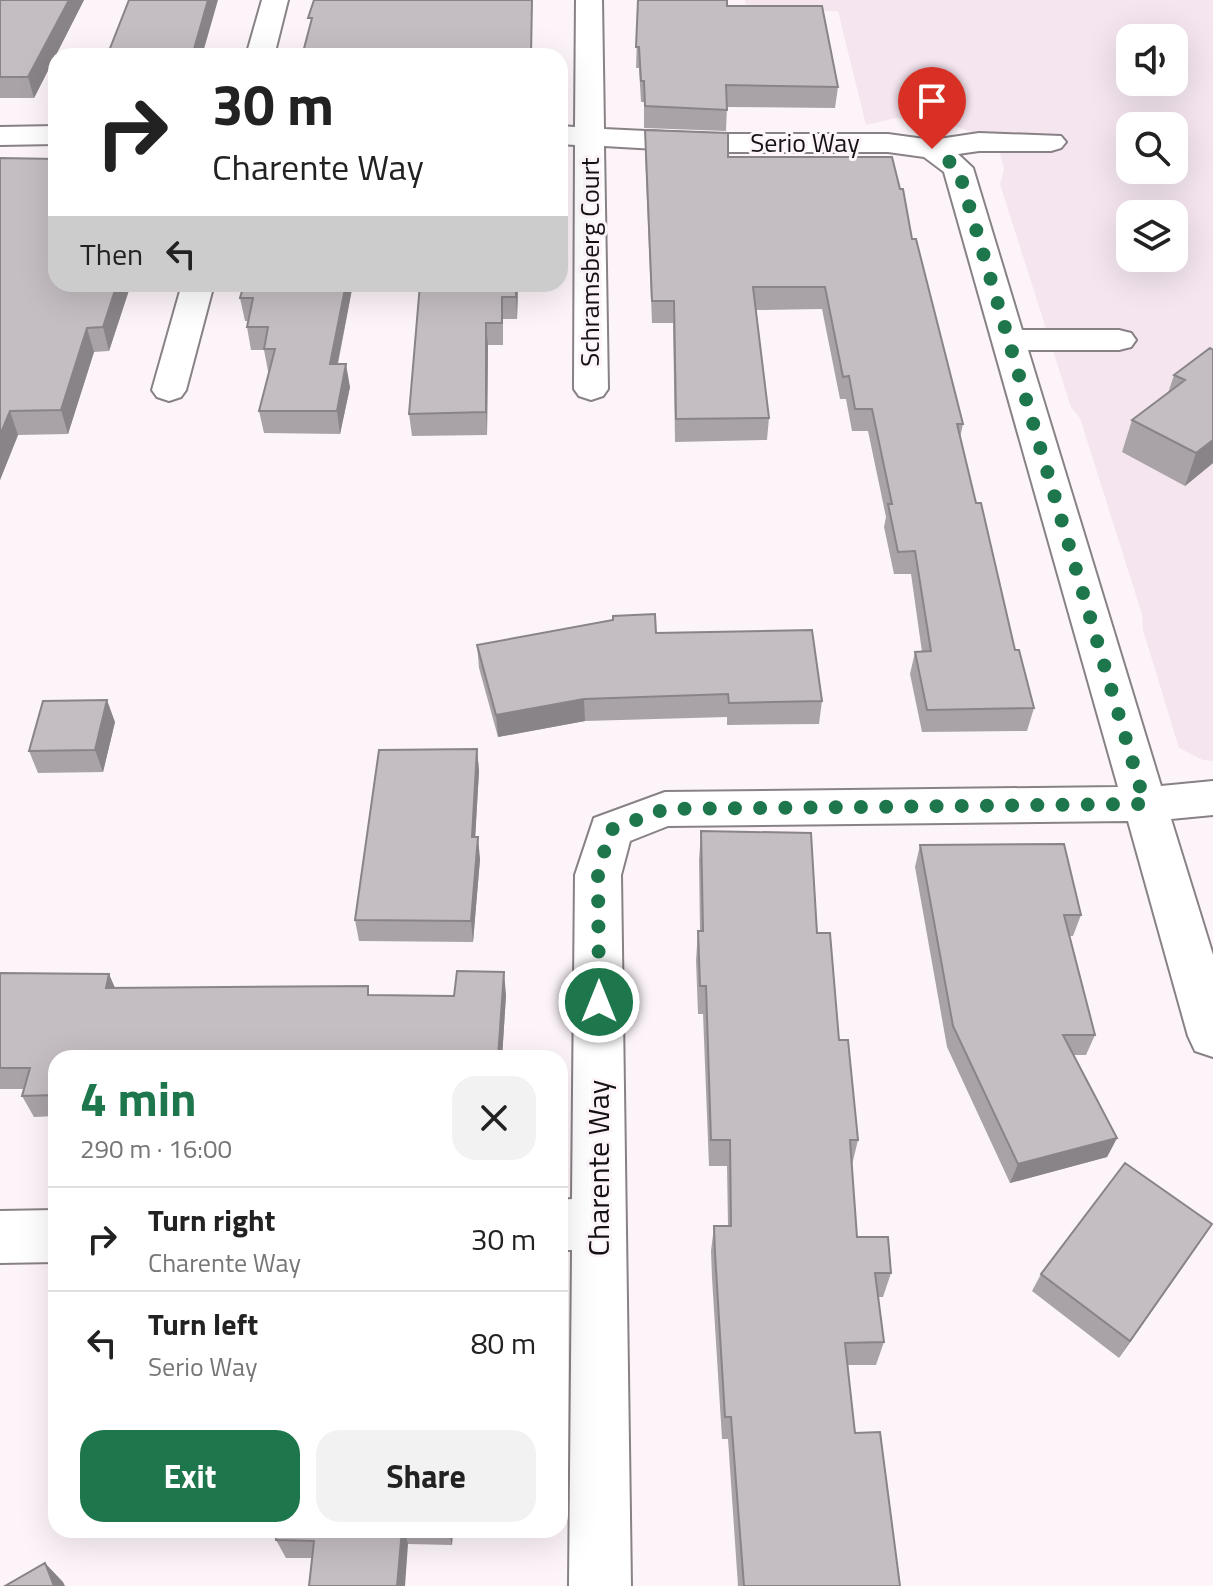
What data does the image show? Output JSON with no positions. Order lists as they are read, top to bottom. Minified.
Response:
{"streets":{"street":["Serio Way","Schramsberg Court","Charente Way"]},"crossings":[["Serio Way","Schramsberg Court"]],"page":{"turn":["30 m","Charente Way"],"then":"Then","heading":["4 min","290 m · 16:00"],"list":[{"name":"Turn right","note":"Charente Way","value":"30 m"},{"name":"Turn left","note":"Serio Way","value":"80 m"}],"buttons":["Exit","Share"]}}
